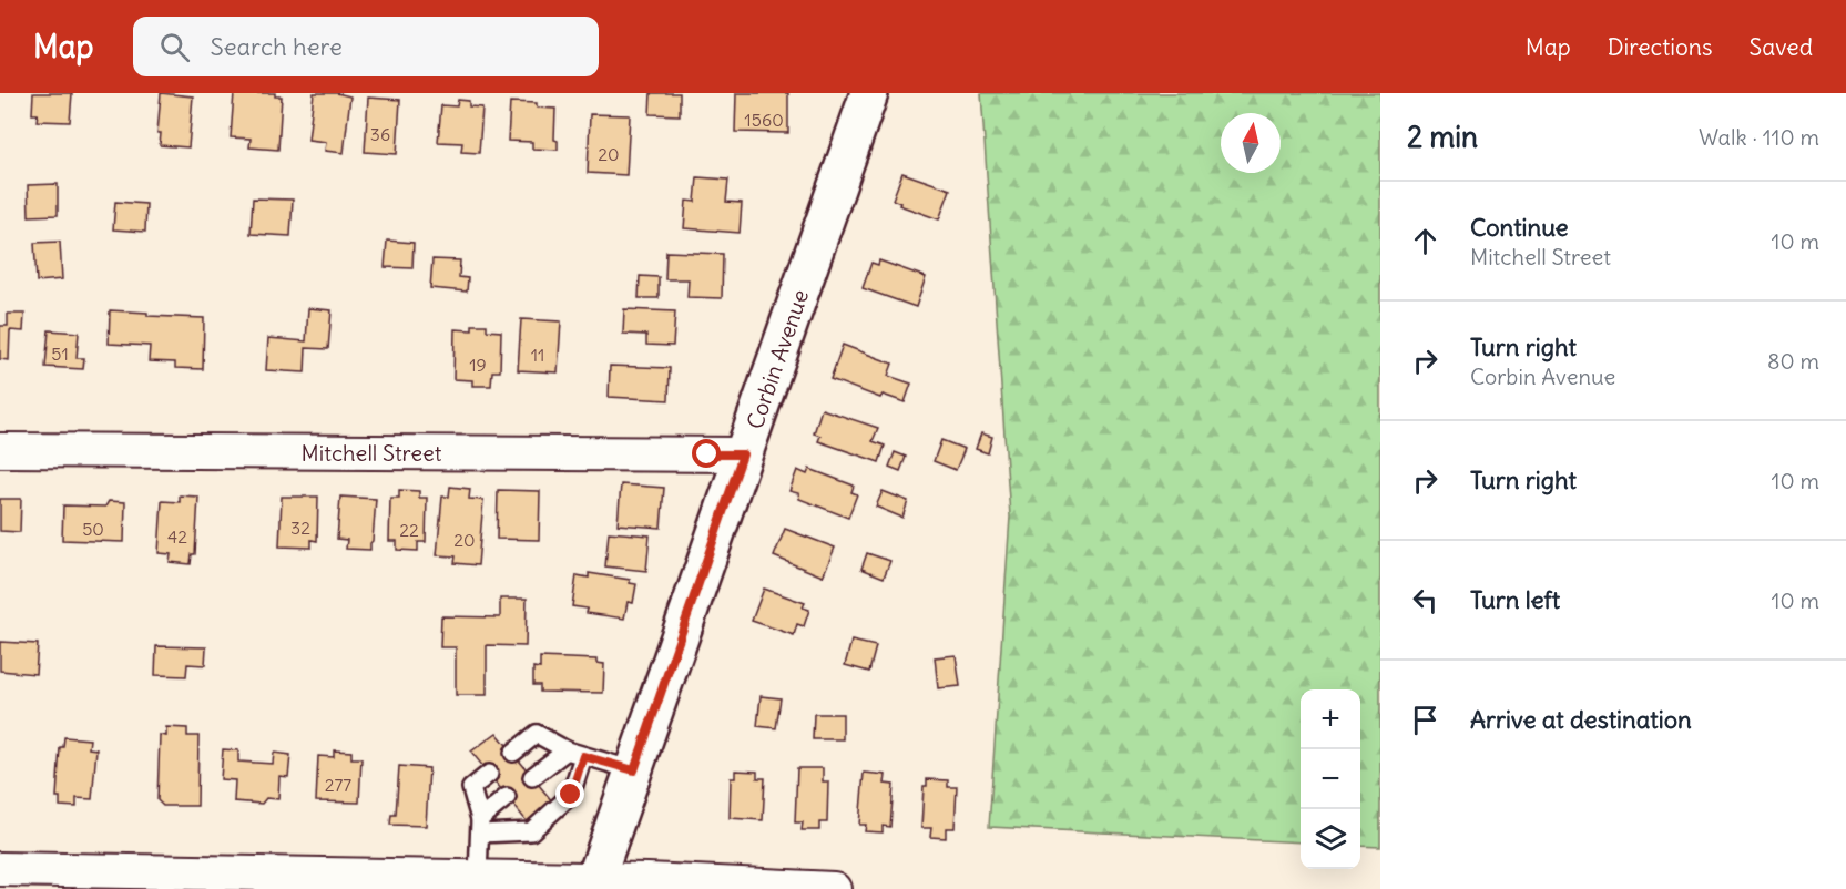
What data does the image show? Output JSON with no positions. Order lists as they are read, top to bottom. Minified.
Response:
{"streets":{"main road":["Corbin Avenue"],"street":["Mitchell Street"]},"crossings":[["Corbin Avenue","Mitchell Street"]],"house_numbers":["1560","36","20","51","11","19","32","50","22","42","20","277"],"north":"top","page":{"header":"Map","search":"Search here","nav":["Map","Directions","Saved"],"heading":["2 min","Walk · 110 m"],"list":[["Continue","Mitchell Street","10 m"],["Turn right","Corbin Avenue","80 m"],["Turn right","10 m"],["Turn left","10 m"],"Arrive at destination"],"map_buttons":["+","−"]}}
